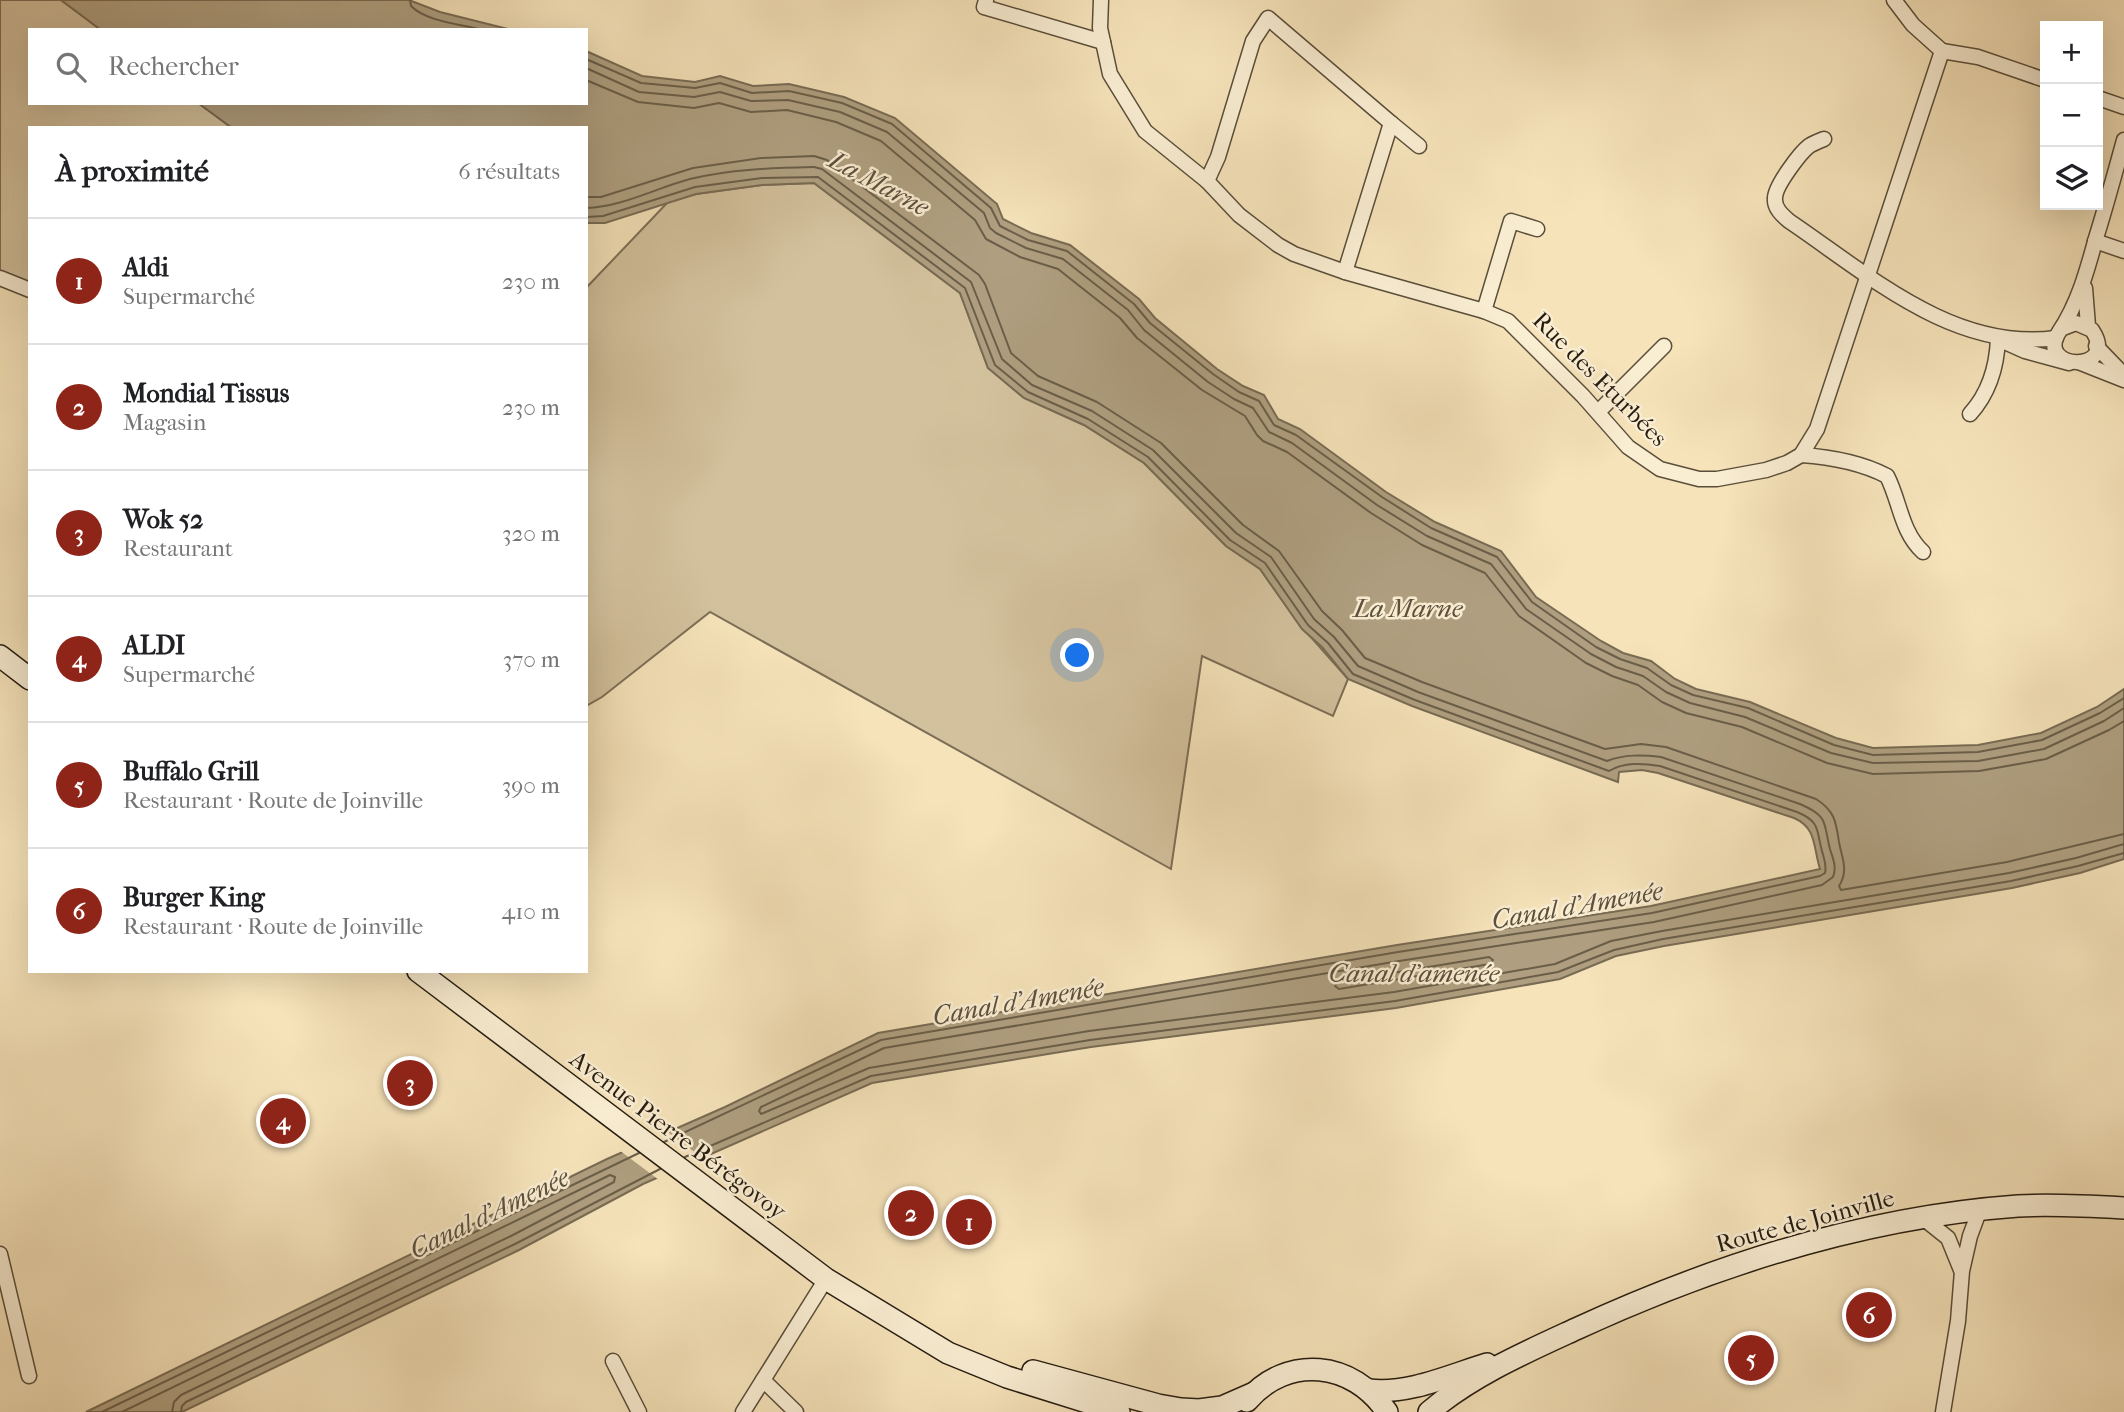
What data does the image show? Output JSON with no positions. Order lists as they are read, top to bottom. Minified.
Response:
{"streets":{"main road":["Avenue Pierre Bérégovoy","Route de Joinville"],"street":["Rue des Eturbées"]},"water":["La Marne","Canal d'Amenée","Canal d'amenée"],"page":{"map_buttons":["+","−"],"search":"Rechercher","heading":["À proximité","6 résultats"],"list":[{"mark":"1","name":"Aldi","note":"Supermarché","value":"230 m"},{"mark":"2","name":"Mondial Tissus","note":"Magasin","value":"230 m"},{"mark":"3","name":"Wok 52","note":"Restaurant","value":"320 m"},{"mark":"4","name":"ALDI","note":"Supermarché","value":"370 m"},{"mark":"5","name":"Buffalo Grill","note":"Restaurant · Route de Joinville","value":"390 m"},{"mark":"6","name":"Burger King","note":"Restaurant · Route de Joinville","value":"410 m"}],"pins":["3","4","2","1","6","5"]}}
